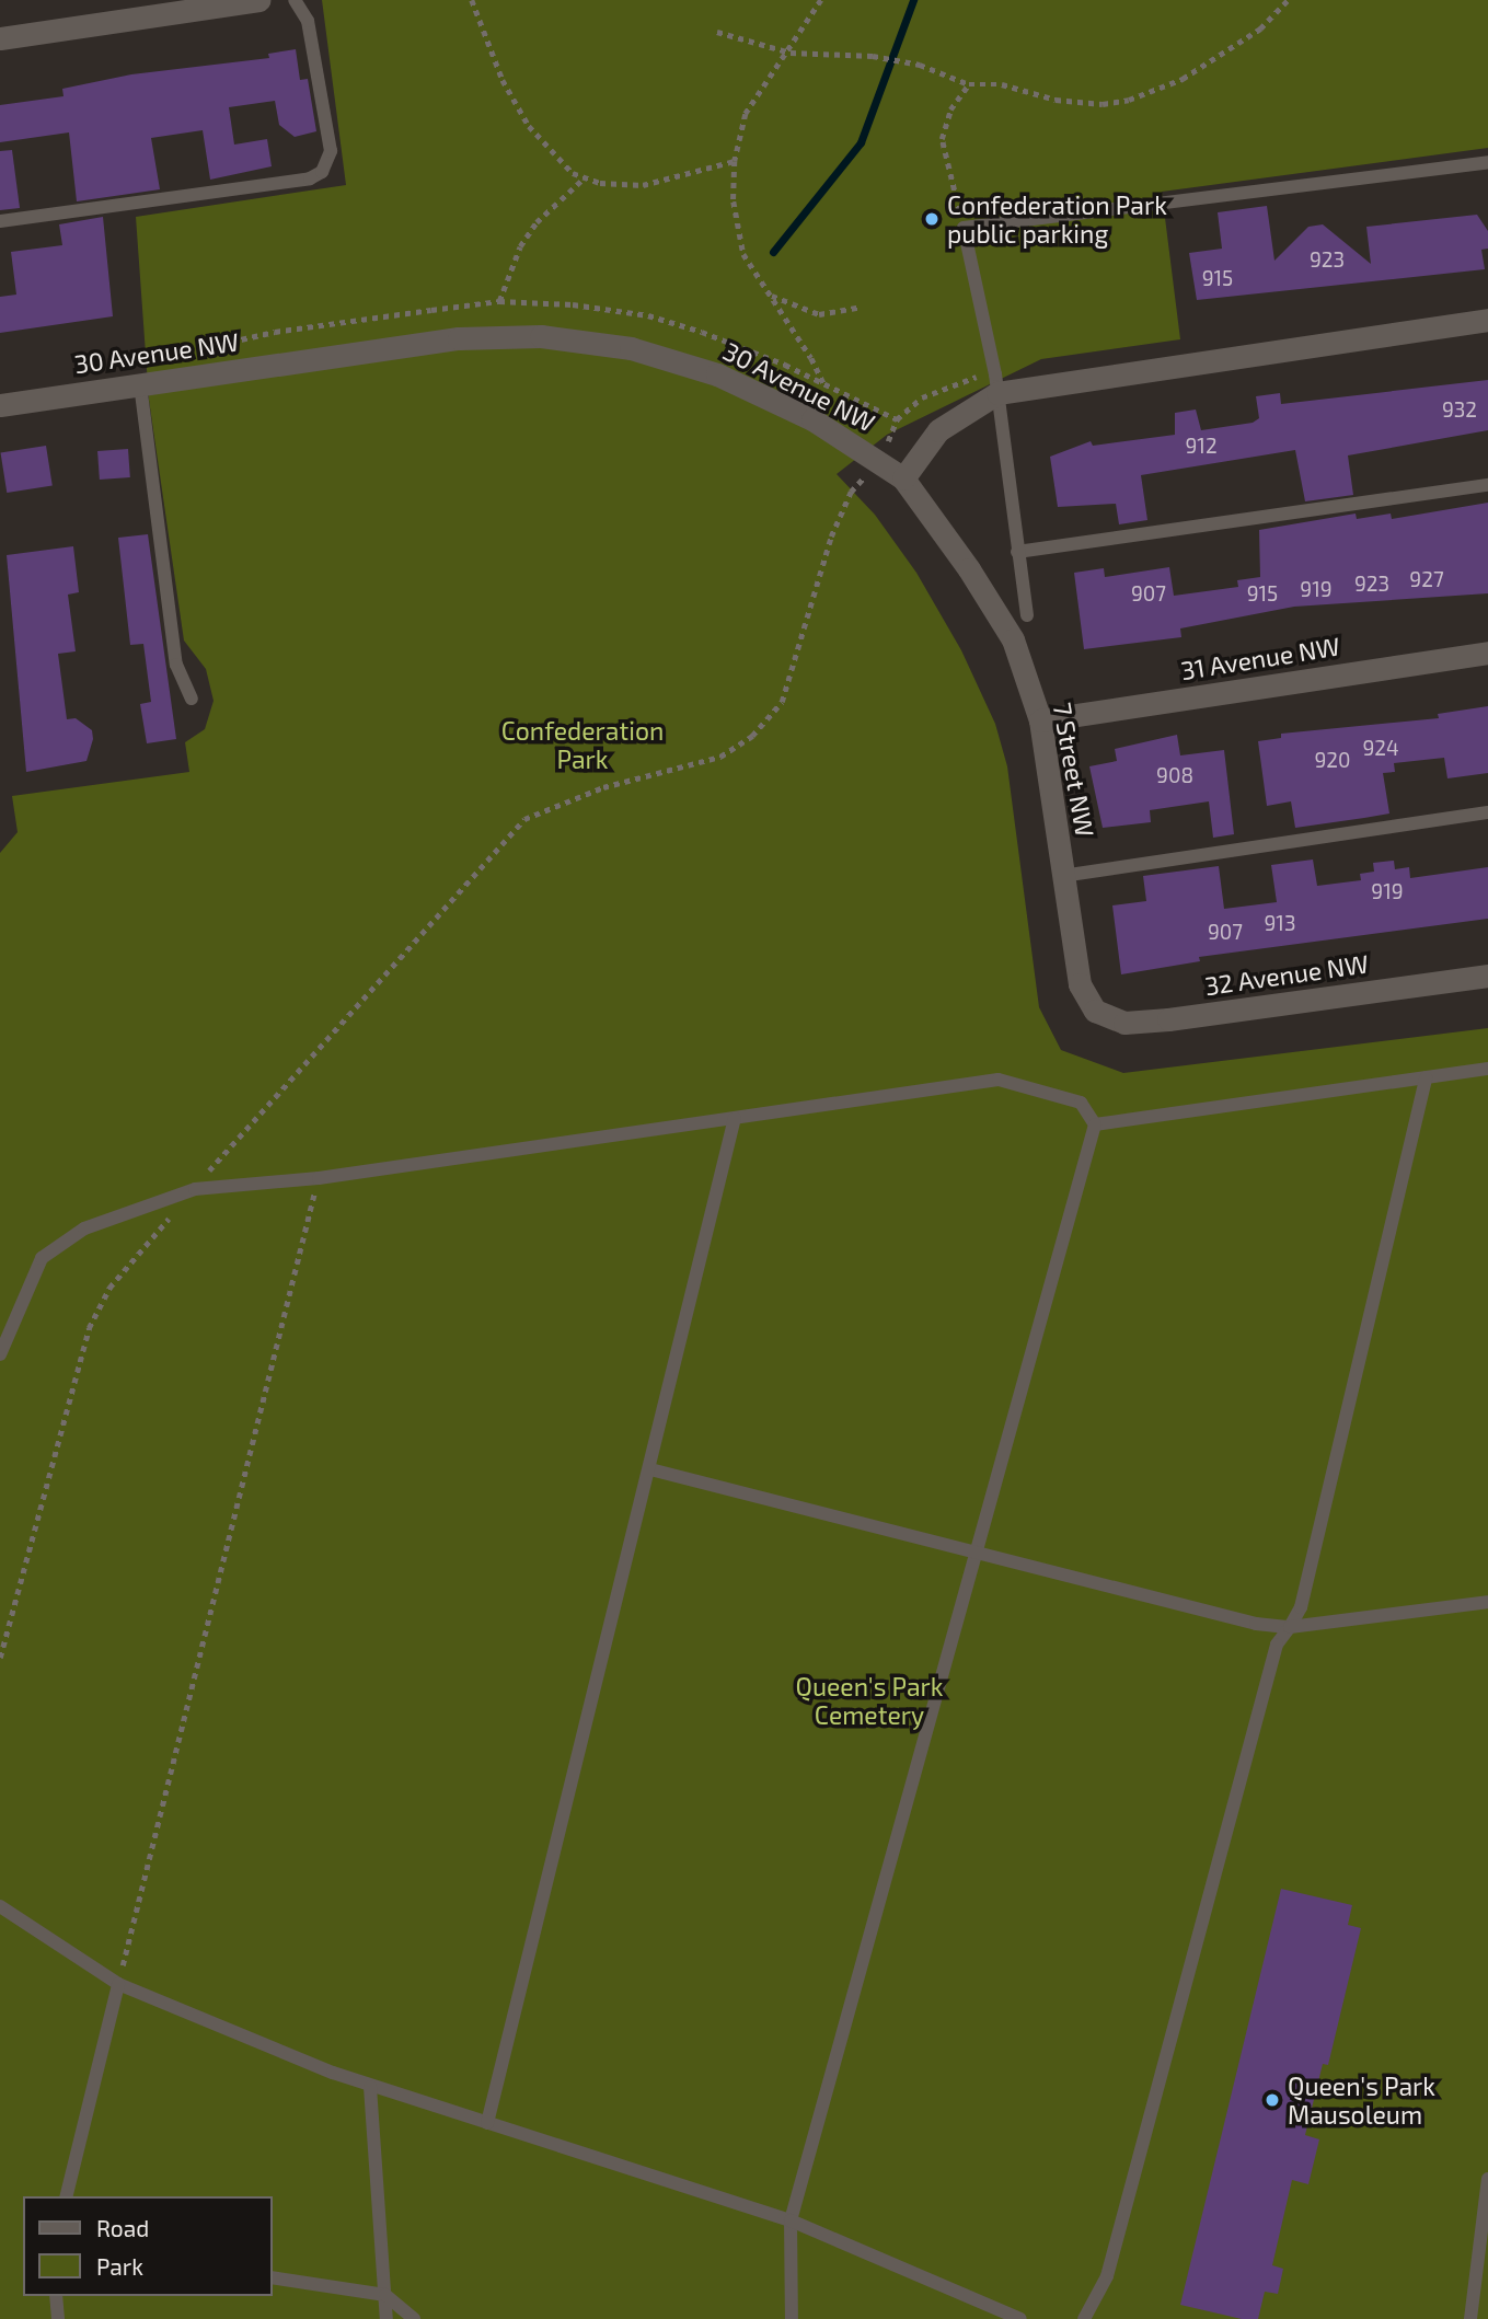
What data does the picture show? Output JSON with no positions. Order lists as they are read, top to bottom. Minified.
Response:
{"streets":{"street":["30 Avenue NW","31 Avenue NW","7 Street NW","32 Avenue NW"]},"crossings":[["30 Avenue NW","7 Street NW"],["31 Avenue NW","7 Street NW"],["7 Street NW","32 Avenue NW"]],"parks":["Confederation Park","Queen's Park Cemetery"],"places":["Confederation Park public parking","Queen's Park Mausoleum"],"house_numbers":["923","915","932","912","927","923","919","907","915","924","920","908","919","913","907"],"legend":["Road","Park"]}
